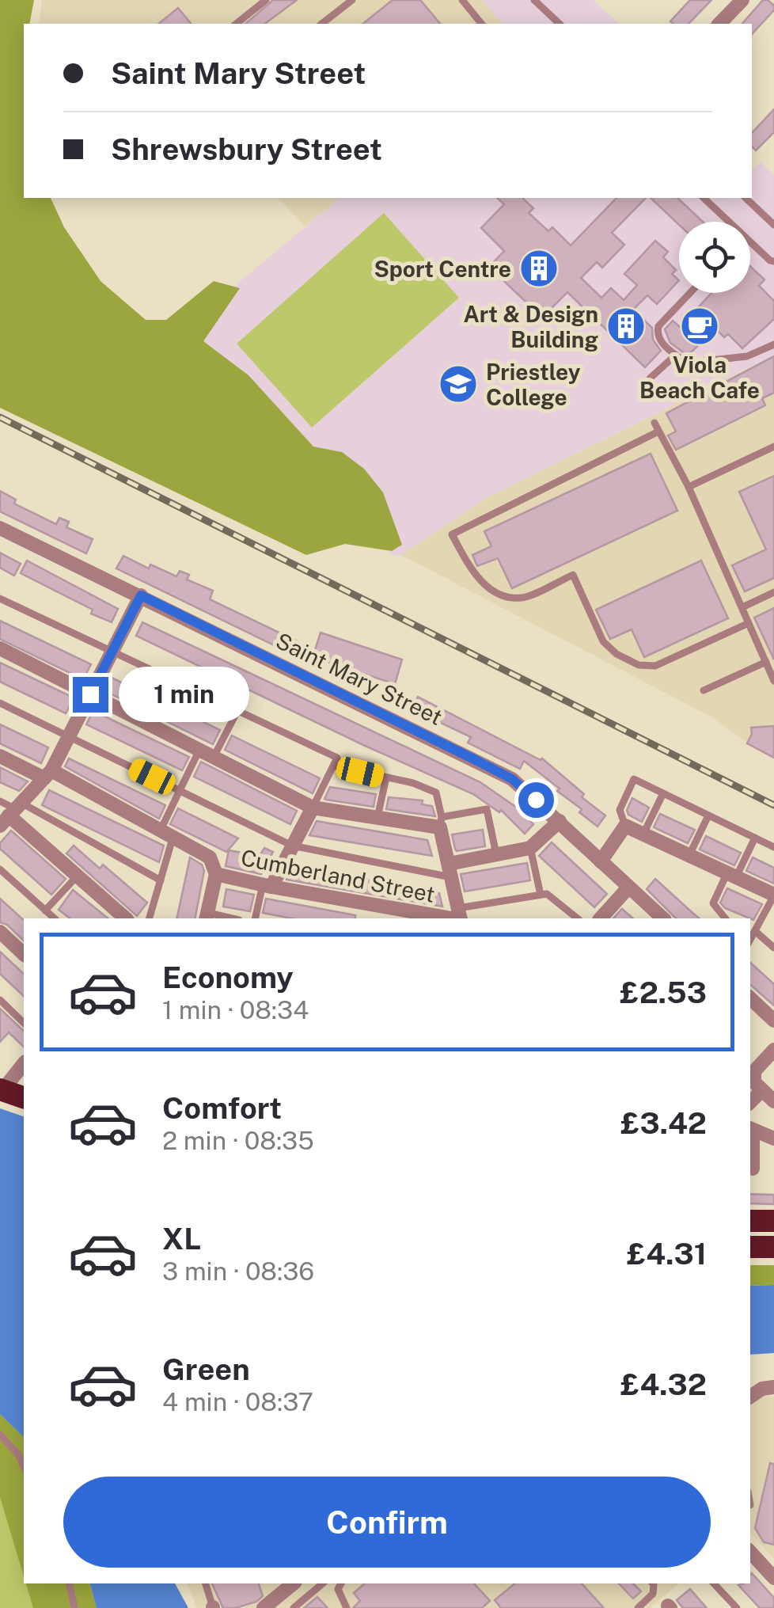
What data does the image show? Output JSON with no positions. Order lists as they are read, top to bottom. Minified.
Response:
{"streets":{"street":["Saint Mary Street","Cumberland Street"]},"places":{"building":["Sport Centre","Art & Design Building"],"cafe":["Viola Beach Cafe"],"school or university":["Priestley College"]},"page":{"banner":["Saint Mary Street","Shrewsbury Street"],"bubble":"1 min","list":[{"name":"Economy","note":"1 min · 08:34","value":"£2.53"},{"name":"Comfort","note":"2 min · 08:35","value":"£3.42"},{"name":"XL","note":"3 min · 08:36","value":"£4.31"},{"name":"Green","note":"4 min · 08:37","value":"£4.32"}],"buttons":"Confirm"}}
